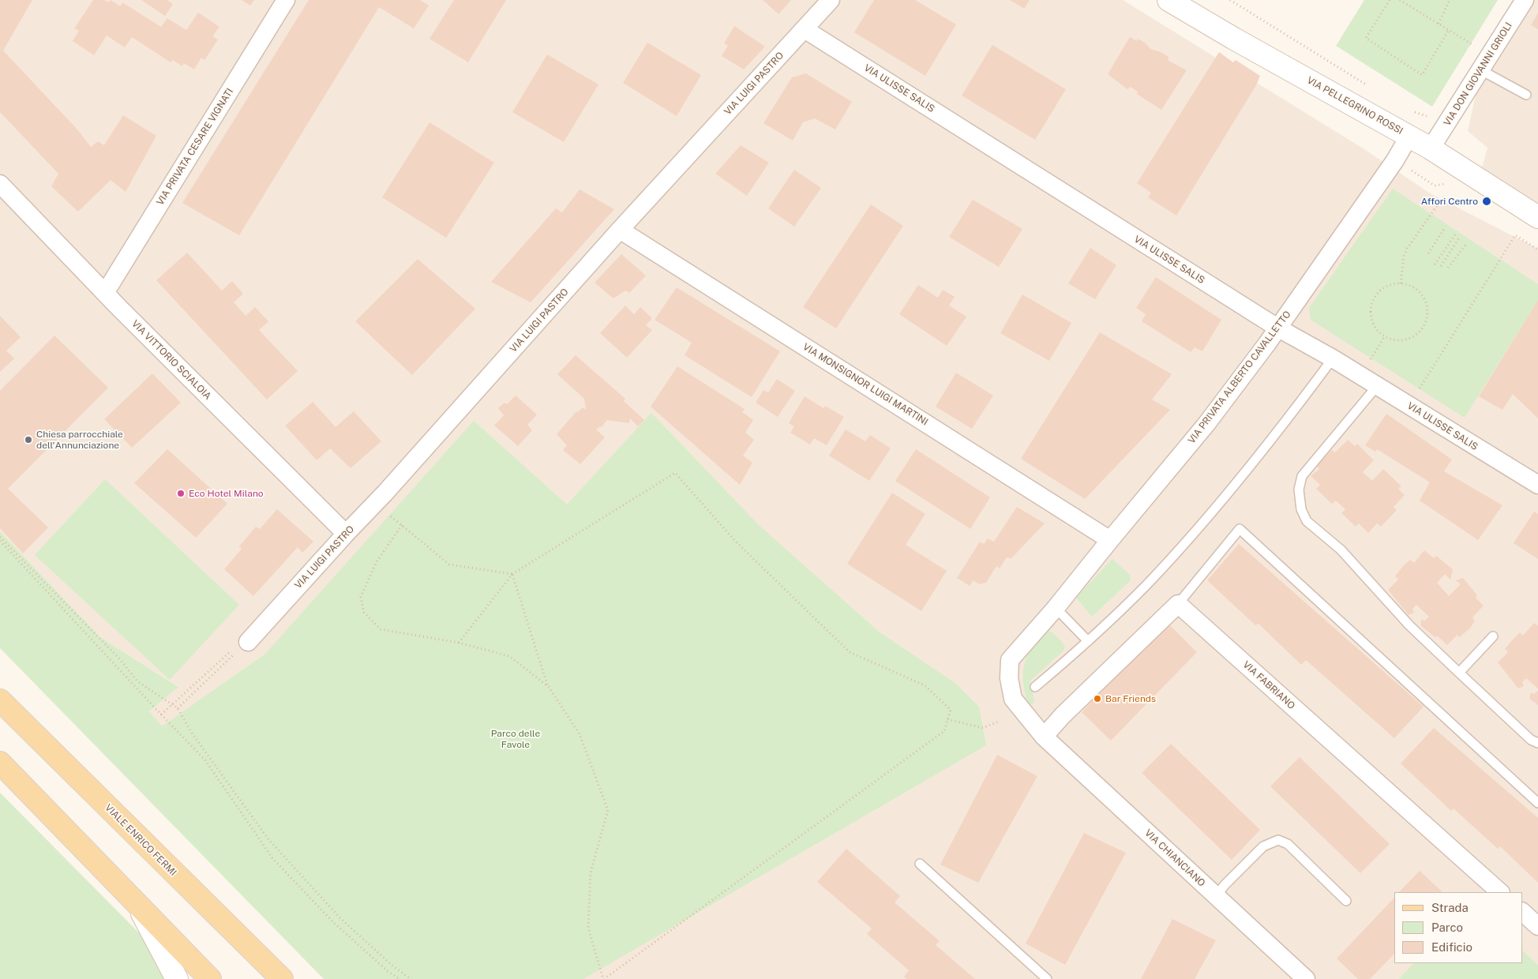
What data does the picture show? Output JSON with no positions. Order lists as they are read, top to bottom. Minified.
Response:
{"streets":{"main road":["VIA PELLEGRINO ROSSI","VIALE ENRICO FERMI"],"street":["VIA DON GIOVANNI GRIOLI","VIA LUIGI PASTRO","VIA ULISSE SALIS","VIA PRIVATA CESARE VIGNATI","VIA VITTORIO SCIALOIA","VIA PRIVATA ALBERTO CAVALLETTO","VIA MONSIGNOR LUIGI MARTINI","VIA FABRIANO","VIA CHIANCIANO"]},"crossings":[["VIA DON GIOVANNI GRIOLI","VIA PELLEGRINO ROSSI"],["VIA LUIGI PASTRO","VIA ULISSE SALIS"],["VIA LUIGI PASTRO","VIA VITTORIO SCIALOIA"],["VIA LUIGI PASTRO","VIA MONSIGNOR LUIGI MARTINI"],["VIA ULISSE SALIS","VIA PRIVATA ALBERTO CAVALLETTO"],["VIA PELLEGRINO ROSSI","VIA PRIVATA ALBERTO CAVALLETTO"],["VIA PRIVATA CESARE VIGNATI","VIA VITTORIO SCIALOIA"],["VIA PRIVATA ALBERTO CAVALLETTO","VIA MONSIGNOR LUIGI MARTINI"],["VIA PRIVATA ALBERTO CAVALLETTO","VIA CHIANCIANO"]],"parks":["Parco delle Favole"],"places":["Affori Centro","Chiesa parrocchiale dell'Annunciazione","Eco Hotel Milano","Bar Friends"],"legend":["Strada","Parco","Edificio"]}
